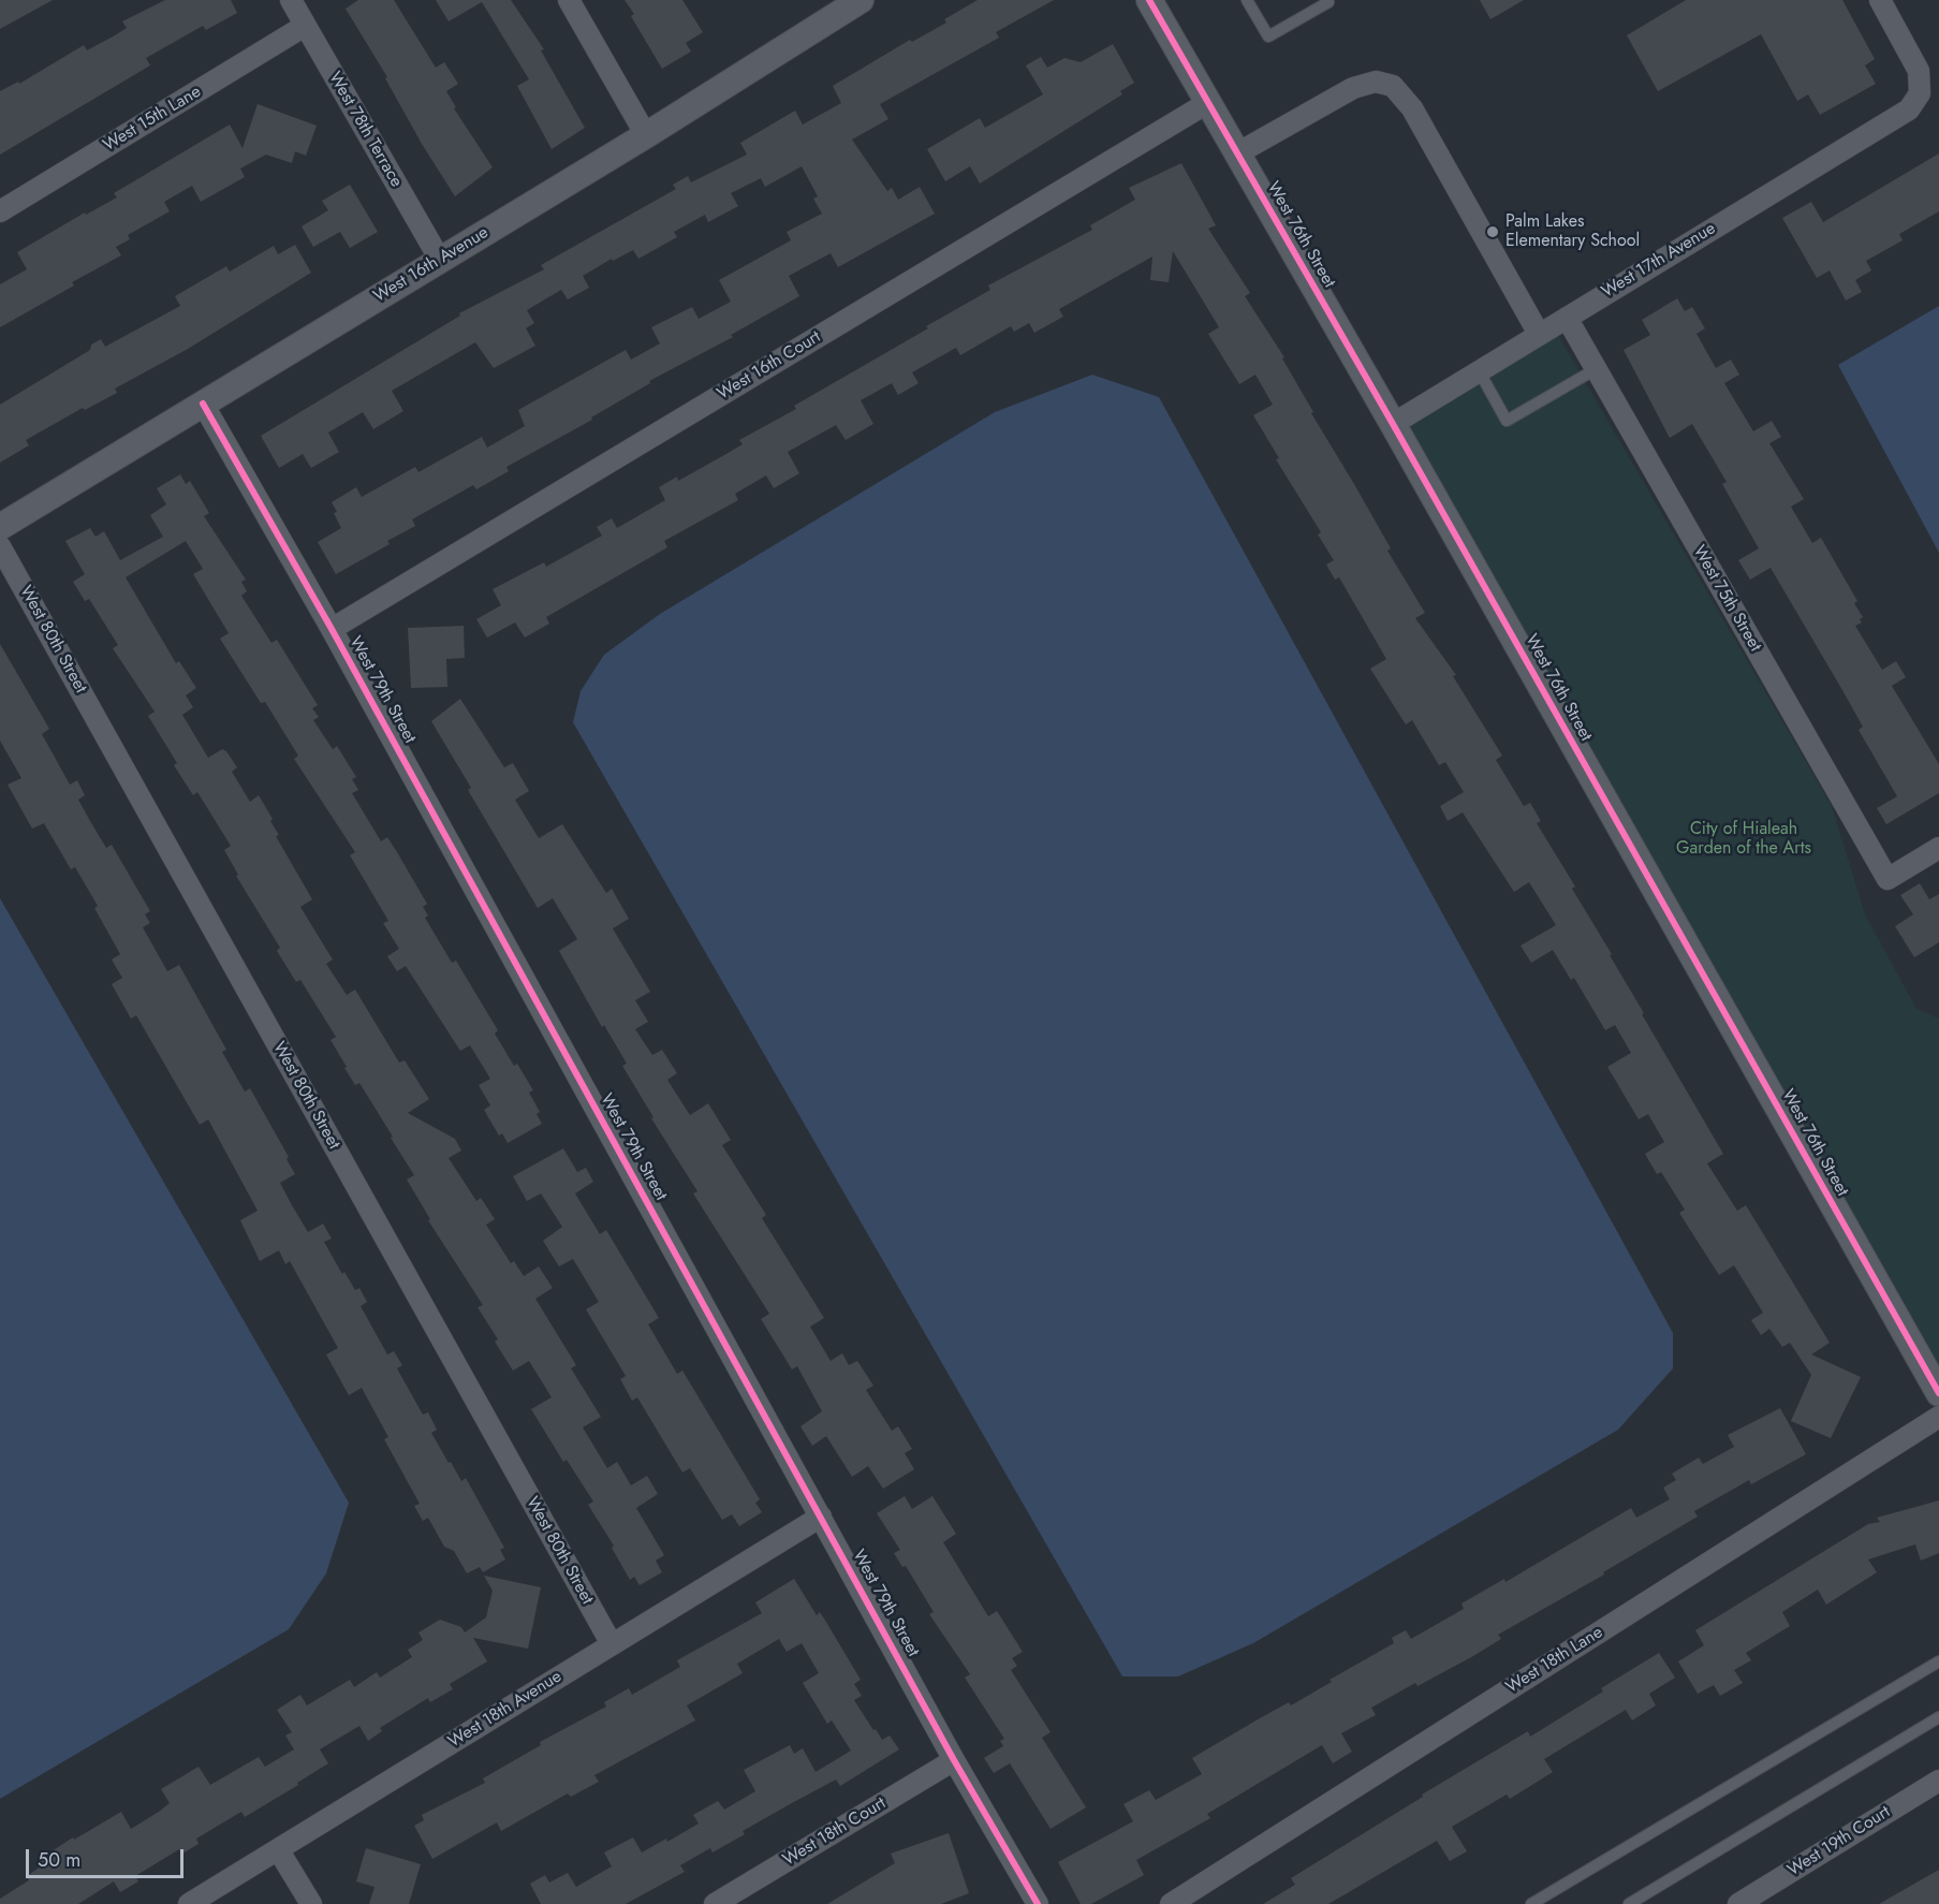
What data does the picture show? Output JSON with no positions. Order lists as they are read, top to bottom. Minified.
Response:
{"streets":{"street":["West 15th Lane","West 78th Terrace","West 76th Street","West 17th Avenue","West 16th Avenue","West 16th Court","West 75th Street","West 80th Street","West 79th Street","West 18th Lane","West 18th Avenue","West 18th Court","West 19th Court"]},"crossings":[["West 15th Lane","West 78th Terrace"],["West 78th Terrace","West 16th Avenue"],["West 76th Street","West 17th Avenue"],["West 76th Street","West 16th Court"],["West 17th Avenue","West 75th Street"],["West 16th Avenue","West 79th Street"],["West 16th Court","West 79th Street"],["West 80th Street","West 18th Avenue"],["West 79th Street","West 18th Avenue"],["West 79th Street","West 18th Court"]],"parks":["City of Hialeah Garden of the Arts"],"places":["Palm Lakes Elementary School"],"scale_bar":"50 m"}
